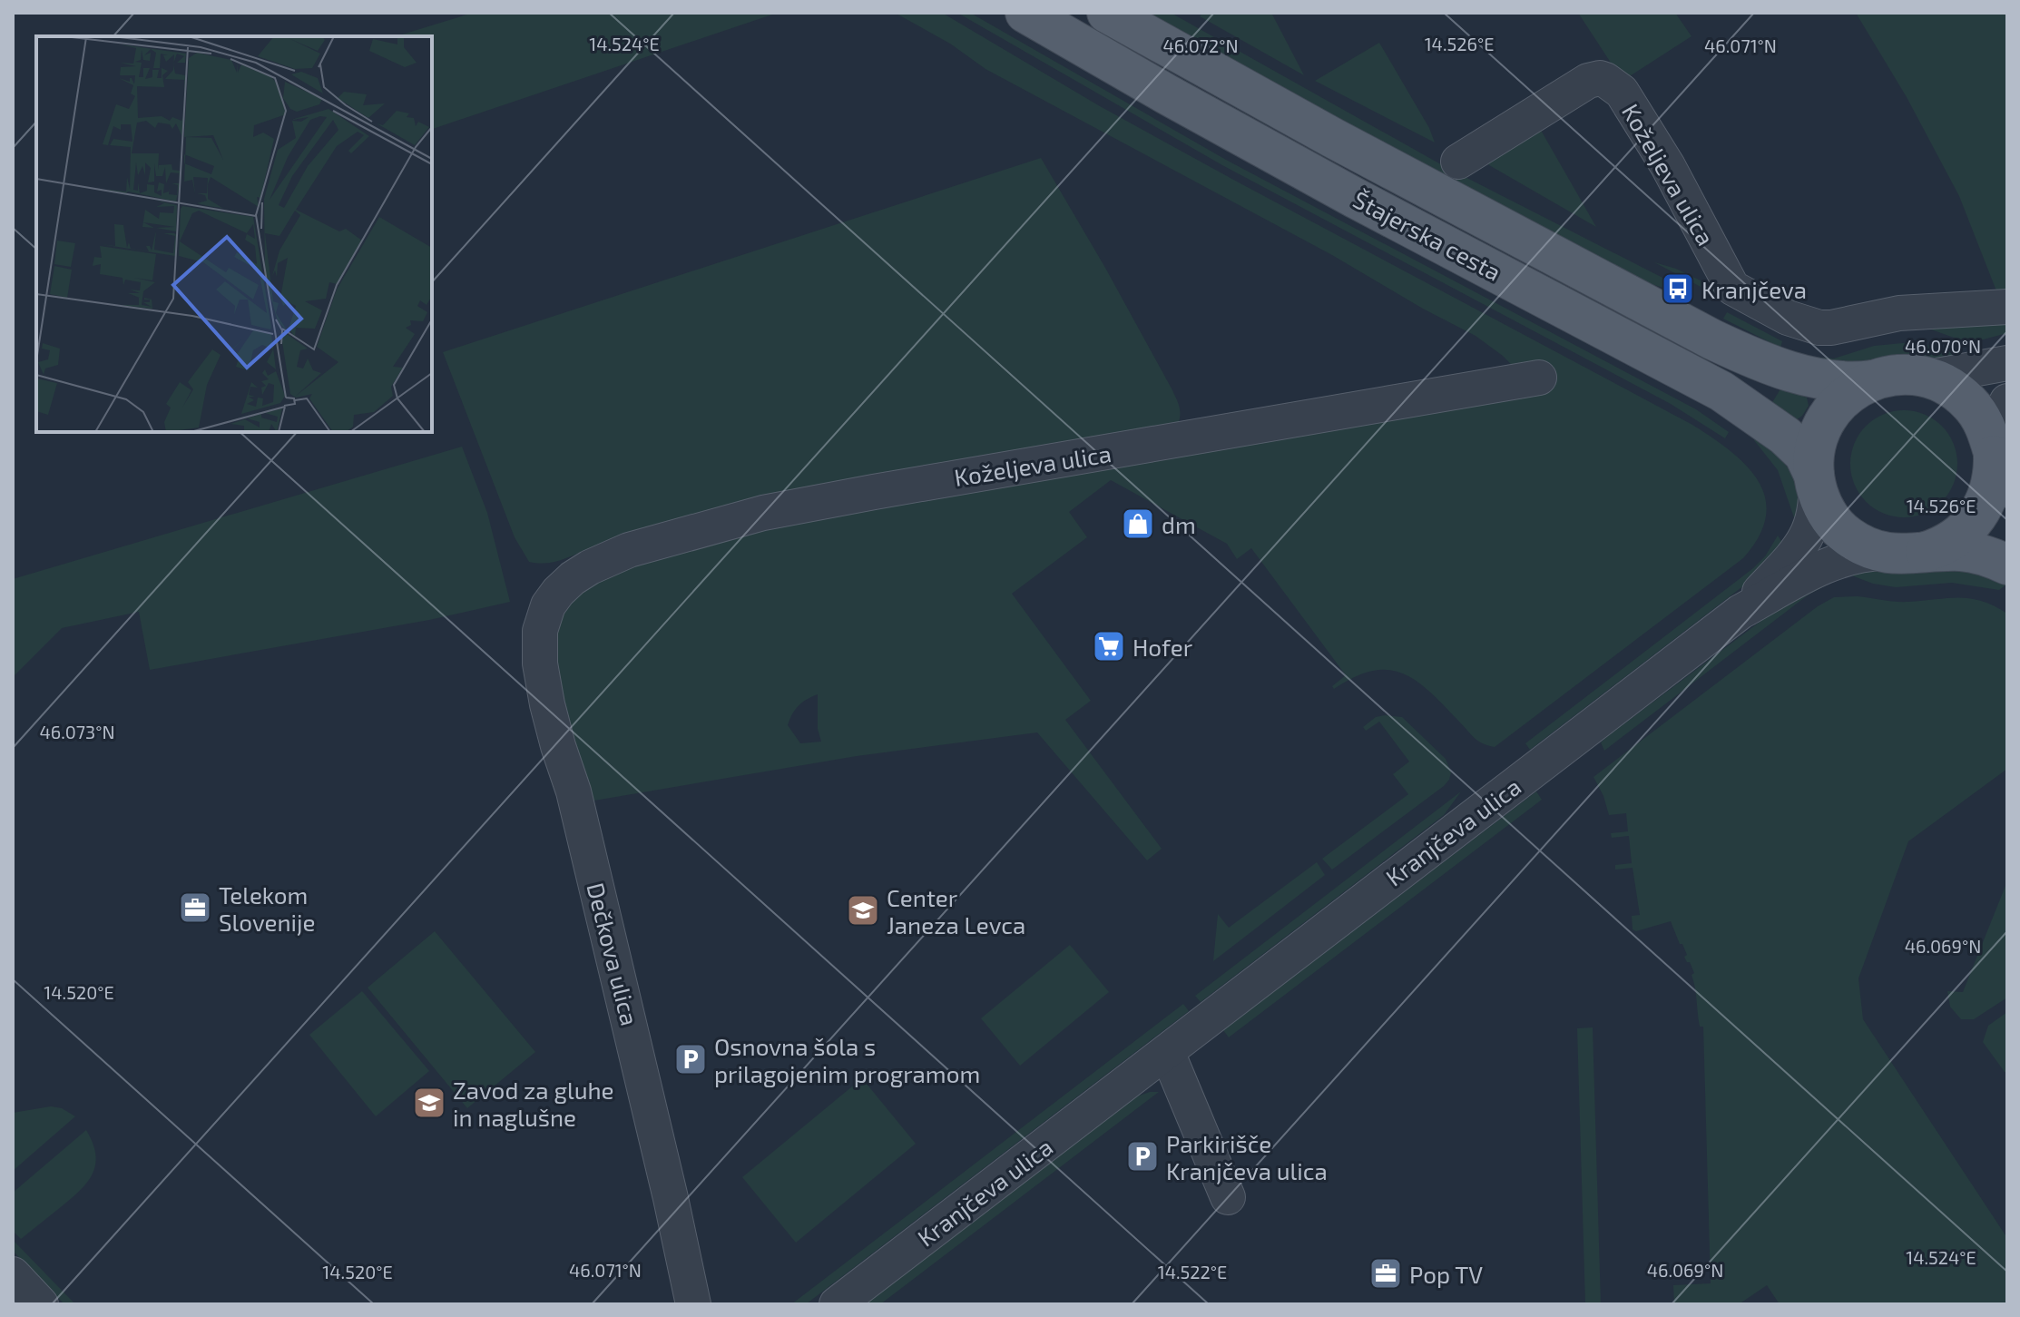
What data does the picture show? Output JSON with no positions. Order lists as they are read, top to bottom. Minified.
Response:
{"streets":{"main road":["Štajerska cesta"],"street":["Koželjeva ulica","Kranjčeva ulica","Dečkova ulica"]},"crossings":[["Koželjeva ulica","Dečkova ulica"],["Štajerska cesta","Kranjčeva ulica"]],"places":{"bus stop":["Kranjčeva"],"shop":["dm"],"supermarket":["Hofer"],"office":["Telekom Slovenije","Pop TV"],"school or university":["Center Janeza Levca","Zavod za gluhe in naglušne"],"parking":["Osnovna šola s prilagojenim programom","Parkirišče Kranjčeva ulica"]},"coordinates":["14.524°E","14.526°E","46.072°N","46.071°N","46.070°N","46.073°N","46.069°N","14.520°E","14.522°E"]}
